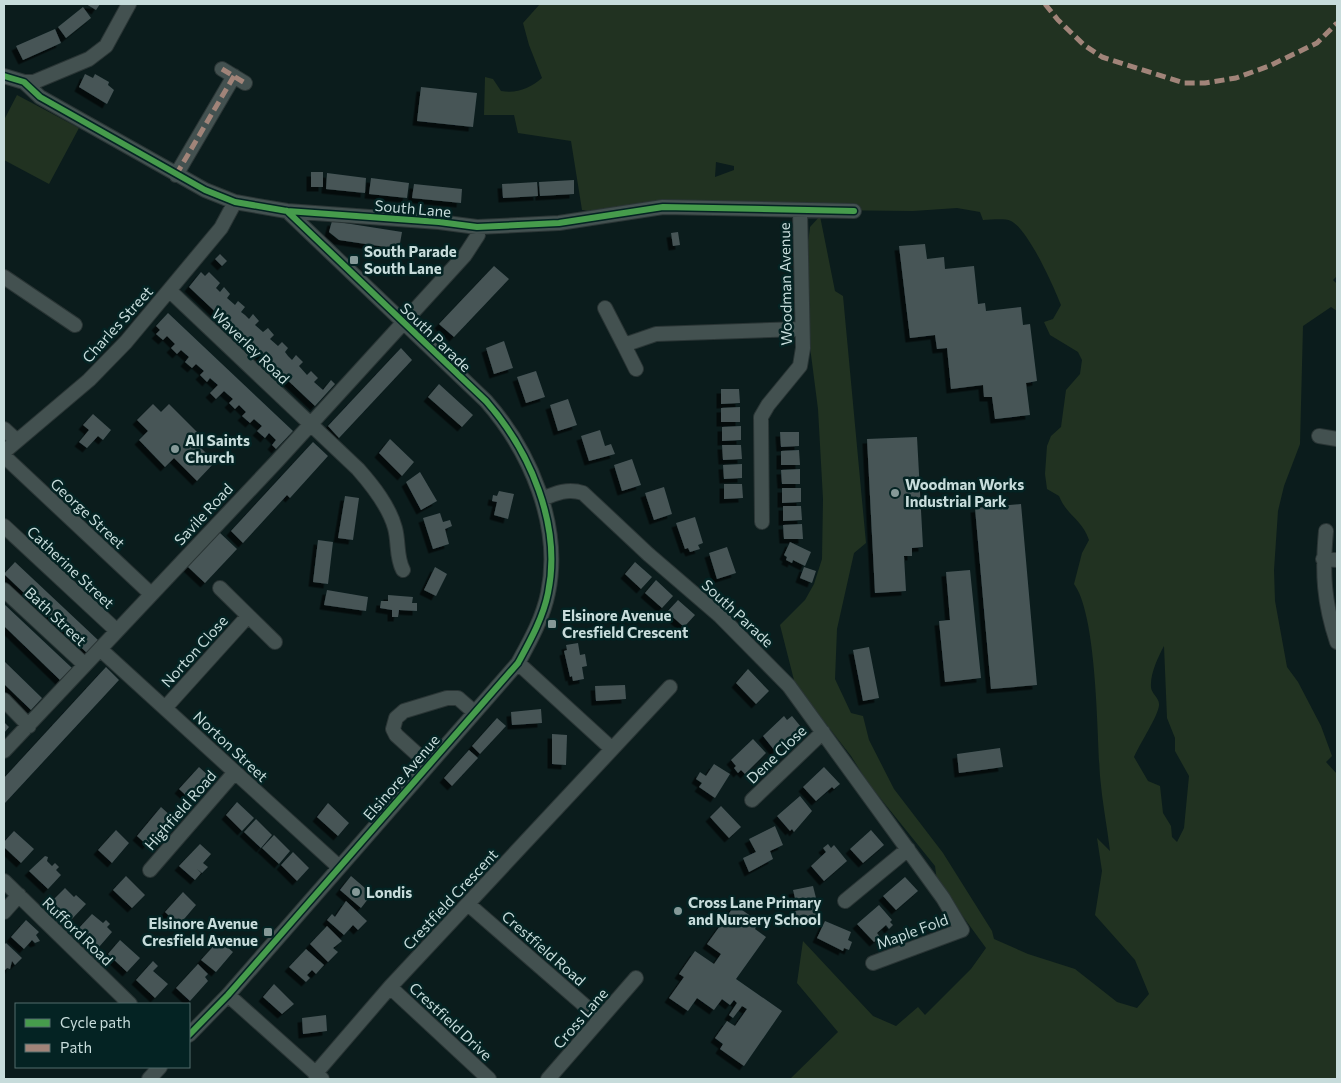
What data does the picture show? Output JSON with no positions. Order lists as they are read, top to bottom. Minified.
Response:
{"streets":{"street":["South Lane","Woodman Avenue","Charles Street","South Parade","Waverley Road","George Street","Savile Road","Catherine Street","Bath Street","Norton Close","Norton Street","Dene Close","Elsinore Avenue","Highfield Road","Crestfield Crescent","Rufford Road","Maple Fold","Crestfield Road","Cross Lane","Crestfield Drive"]},"crossings":[["South Lane","Woodman Avenue"],["South Lane","Charles Street"],["South Lane","South Parade"],["South Lane","Savile Road"],["Charles Street","Waverley Road"],["South Parade","Savile Road"],["South Parade","Dene Close"],["South Parade","Elsinore Avenue"],["South Parade","Maple Fold"],["Waverley Road","Savile Road"],["George Street","Savile Road"],["Savile Road","Catherine Street"],["Savile Road","Bath Street"],["Savile Road","Norton Street"],["Norton Close","Norton Street"],["Norton Street","Elsinore Avenue"],["Norton Street","Highfield Road"],["Crestfield Crescent","Crestfield Road"],["Crestfield Crescent","Crestfield Drive"],["Crestfield Road","Cross Lane"]],"places":{"transit":["South Parade South Lane","Elsinore Avenue Cresfield Crescent","Elsinore Avenue Cresfield Avenue"],"other":["All Saints Church","Woodman Works Industrial Park","Londis","Cross Lane Primary and Nursery School"]},"legend":["Cycle path","Path"]}
